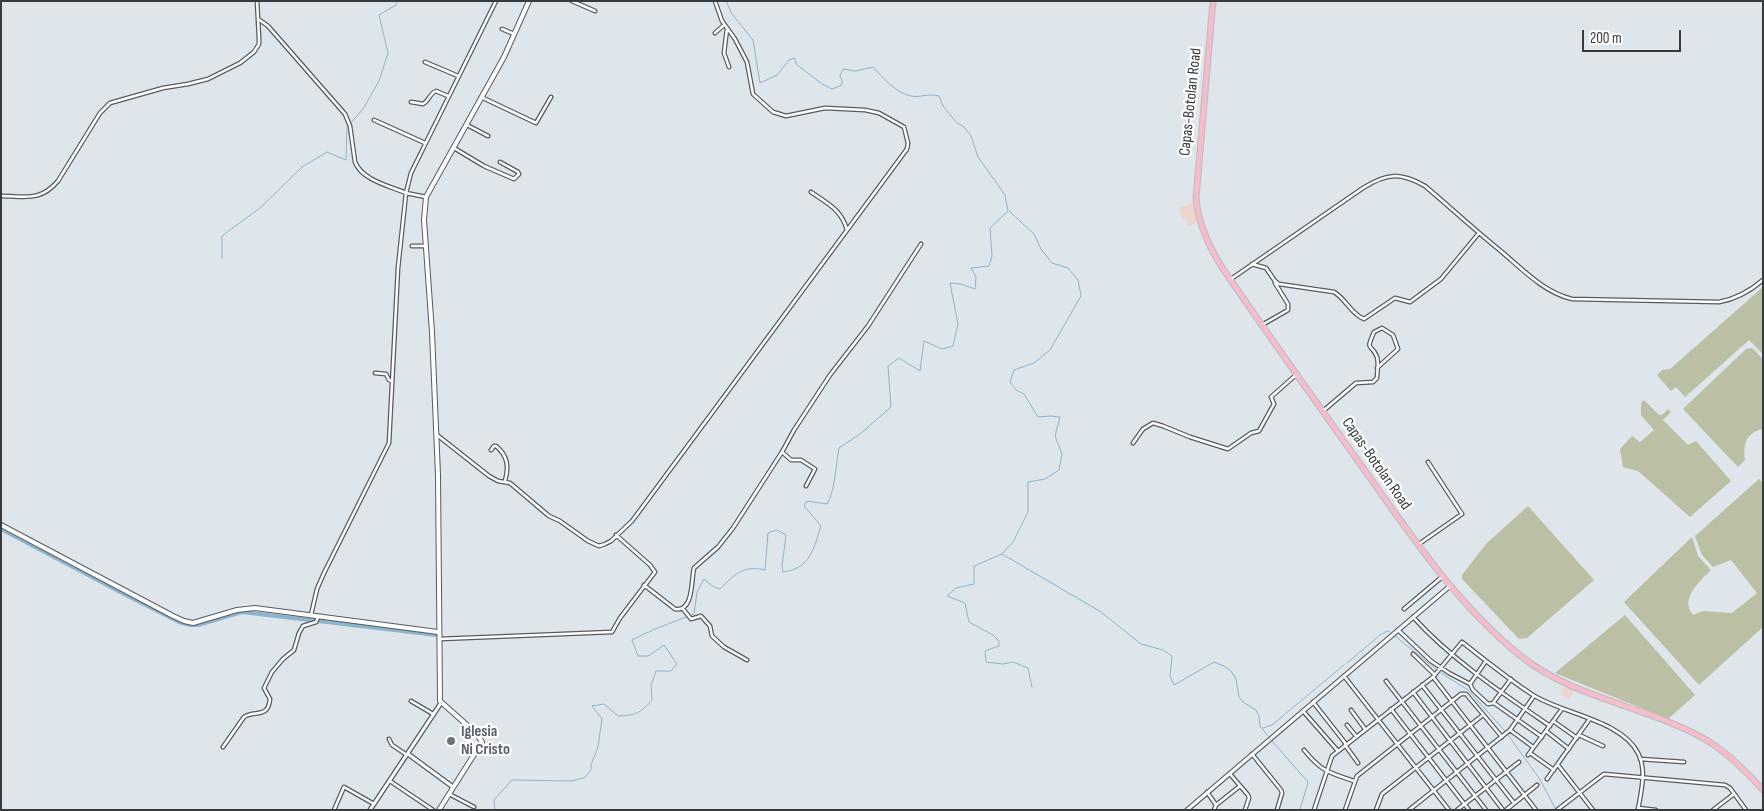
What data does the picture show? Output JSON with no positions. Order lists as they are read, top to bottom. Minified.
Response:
{"streets":{"main road":["Capas-Botolan Road"]},"places":["Iglesia Ni Cristo"],"scale_bar":"200 m"}
